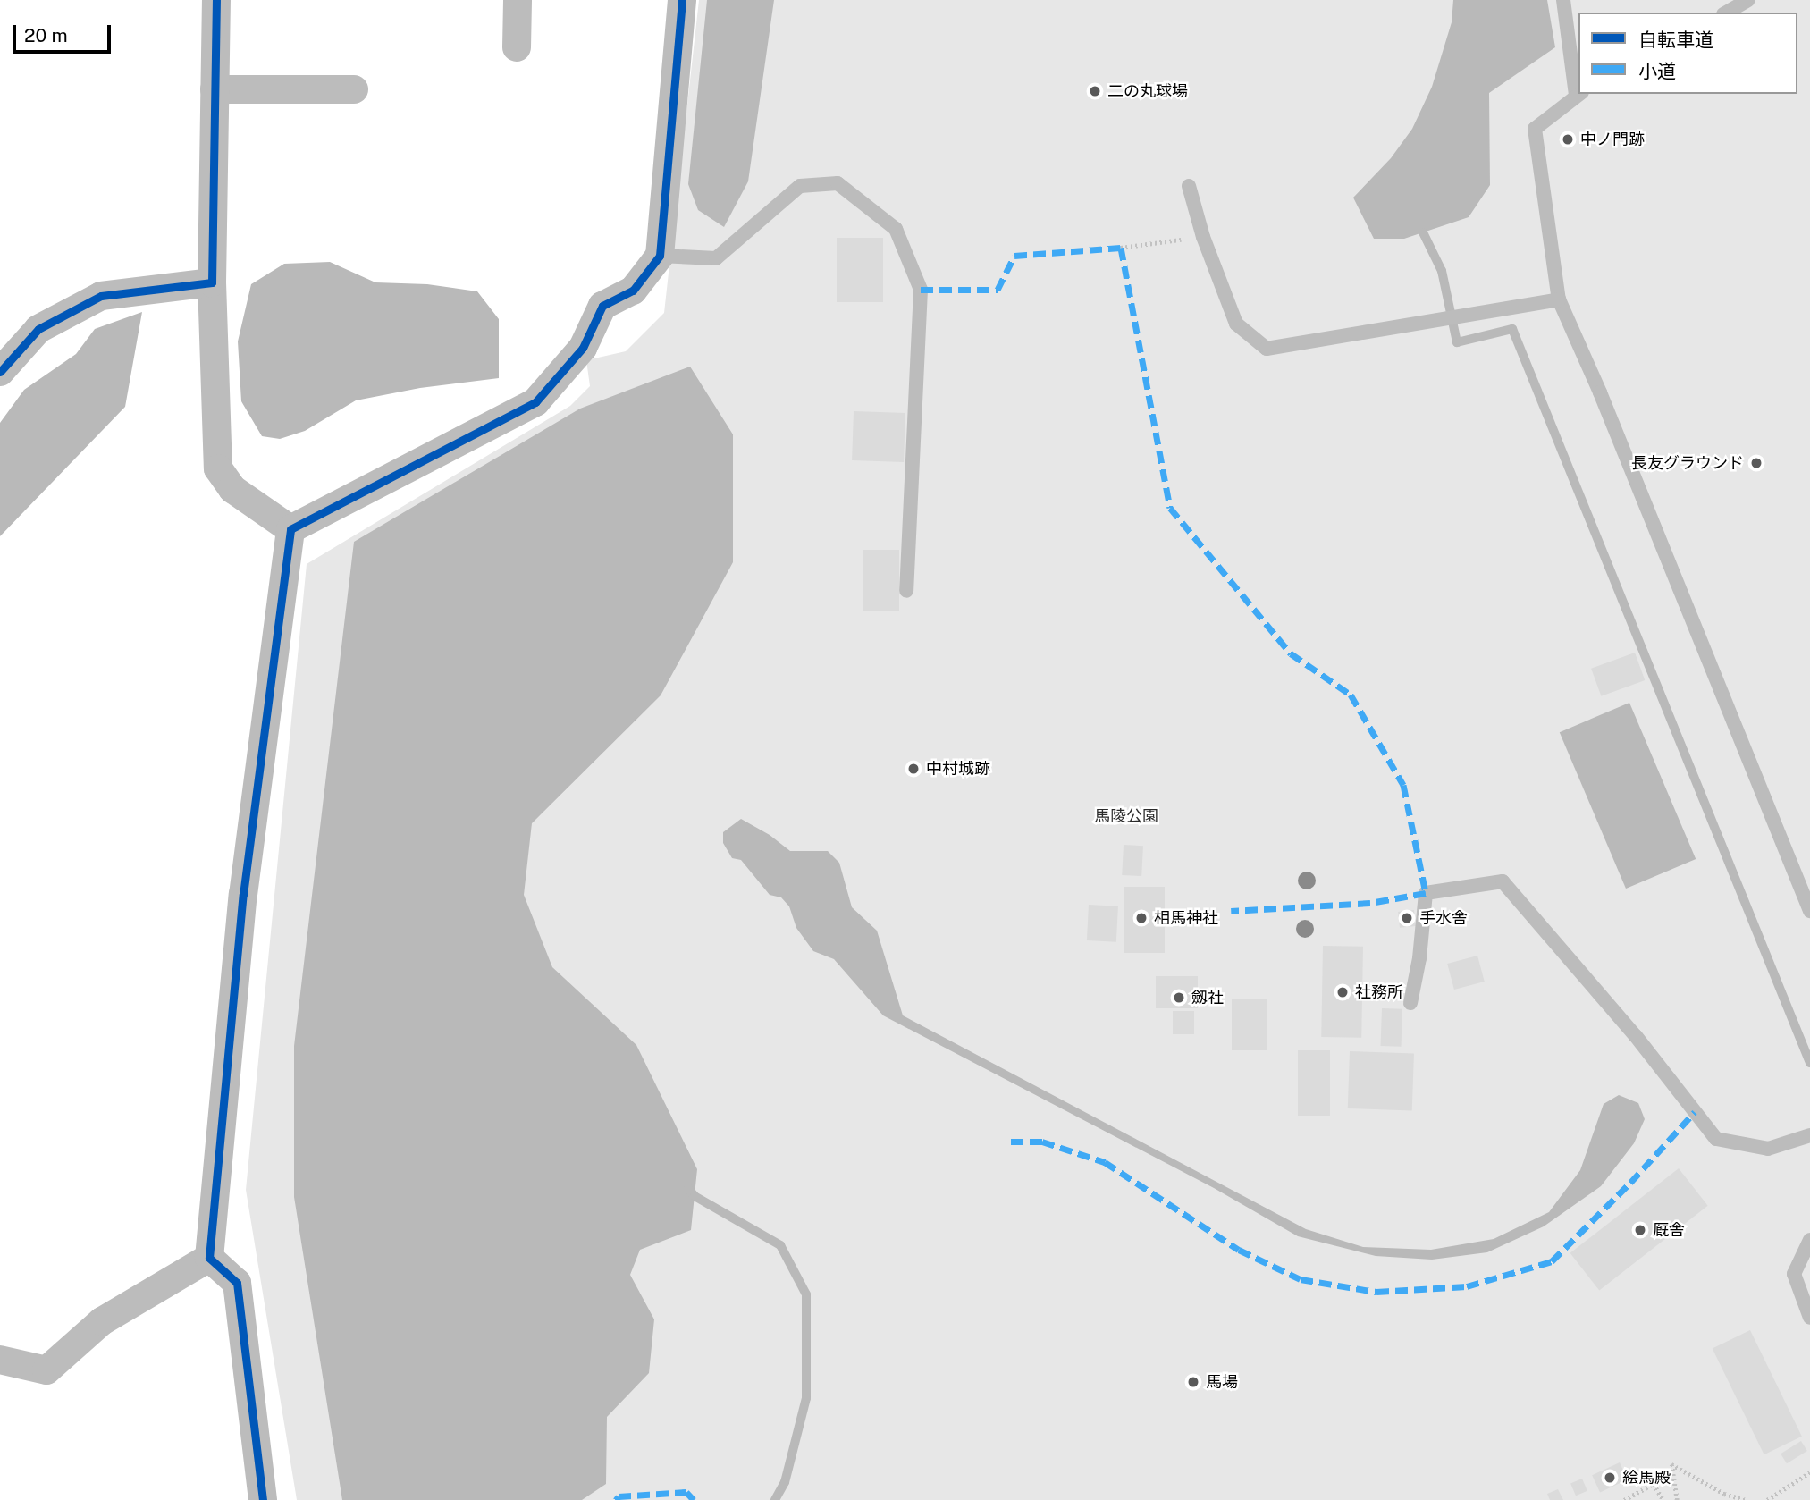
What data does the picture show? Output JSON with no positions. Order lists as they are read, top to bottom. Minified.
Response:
{"parks":["馬陵公園"],"places":["二の丸球場","中ノ門跡","長友グラウンド","中村城跡","相馬神社","手水舎","社務所","劔社","厩舎","馬場","絵馬殿"],"legend":["自転車道","小道"],"scale_bar":"20 m"}
